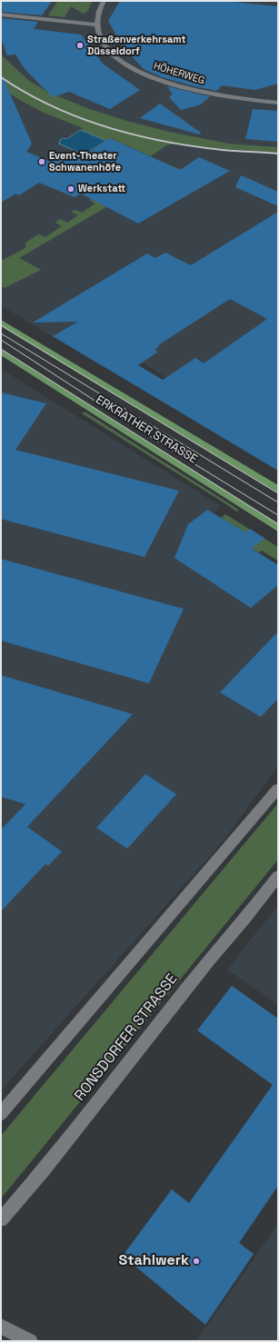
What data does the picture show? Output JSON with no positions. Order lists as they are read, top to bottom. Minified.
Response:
{"streets":{"main road":["ERKRATHER STRASSE"],"street":["HÖHERWEG","RONSDORFER STRASSE"]},"places":["Straßenverkehrsamt Düsseldorf","Event-Theater Schwanenhöfe","Werkstatt","Stahlwerk"]}
